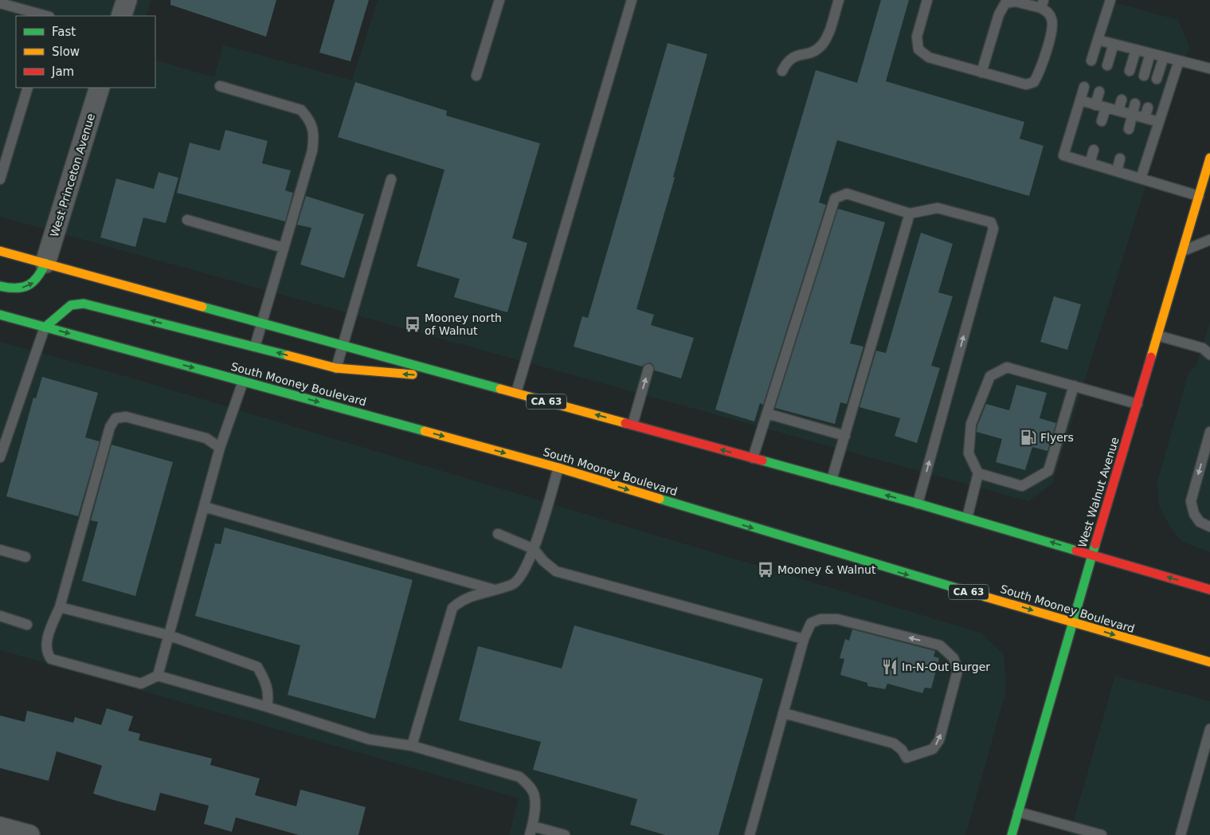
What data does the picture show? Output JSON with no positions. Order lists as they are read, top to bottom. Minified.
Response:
{"streets":{"main road":["South Mooney Boulevard","CA 63","West Walnut Avenue"],"street":["West Princeton Avenue"]},"crossings":[["West Princeton Avenue","CA 63"],["South Mooney Boulevard","West Walnut Avenue"],["CA 63","West Walnut Avenue"]],"places":{"bus stop":["Mooney north of Walnut","Mooney & Walnut"],"fuel station":["Flyers"],"restaurant":["In-N-Out Burger"]},"legend":["Fast","Slow","Jam"]}
